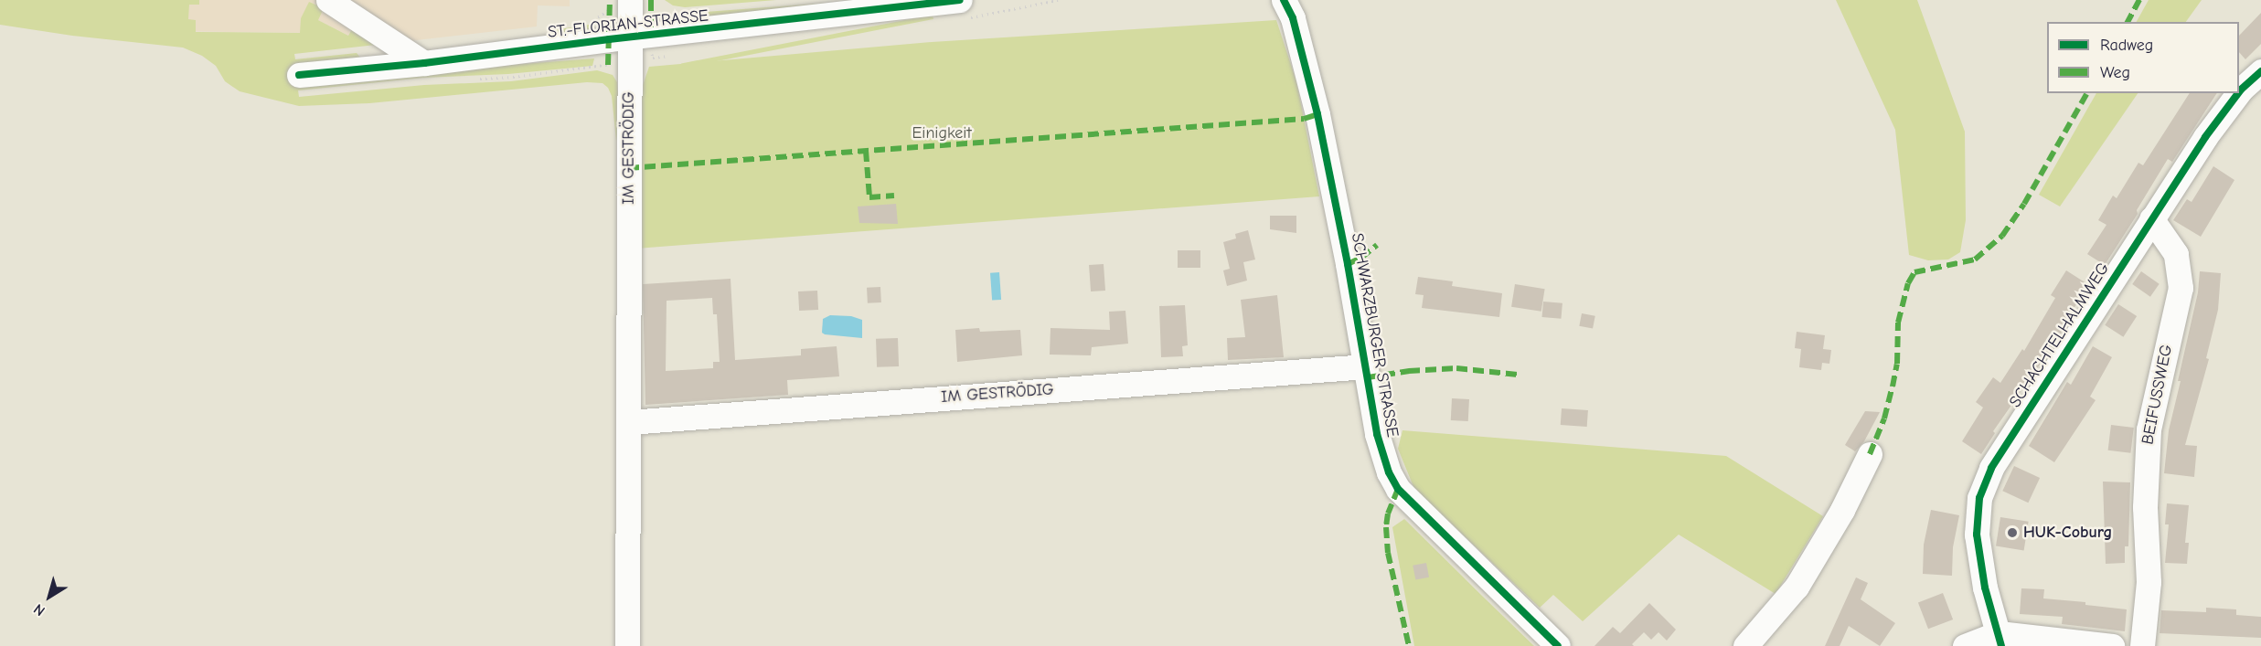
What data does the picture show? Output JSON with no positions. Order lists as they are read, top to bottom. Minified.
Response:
{"streets":{"street":["ST.-FLORIAN-STRASSE","IM GESTRÖDIG","SCHWARZBURGER STRASSE","SCHACHTELHALMWEG","BEIFUSSWEG"]},"crossings":[["ST.-FLORIAN-STRASSE","IM GESTRÖDIG"],["IM GESTRÖDIG","SCHWARZBURGER STRASSE"],["SCHACHTELHALMWEG","BEIFUSSWEG"]],"parks":["Einigkeit"],"places":["HUK-Coburg"],"legend":["Radweg","Weg"],"north":"bottom left"}
